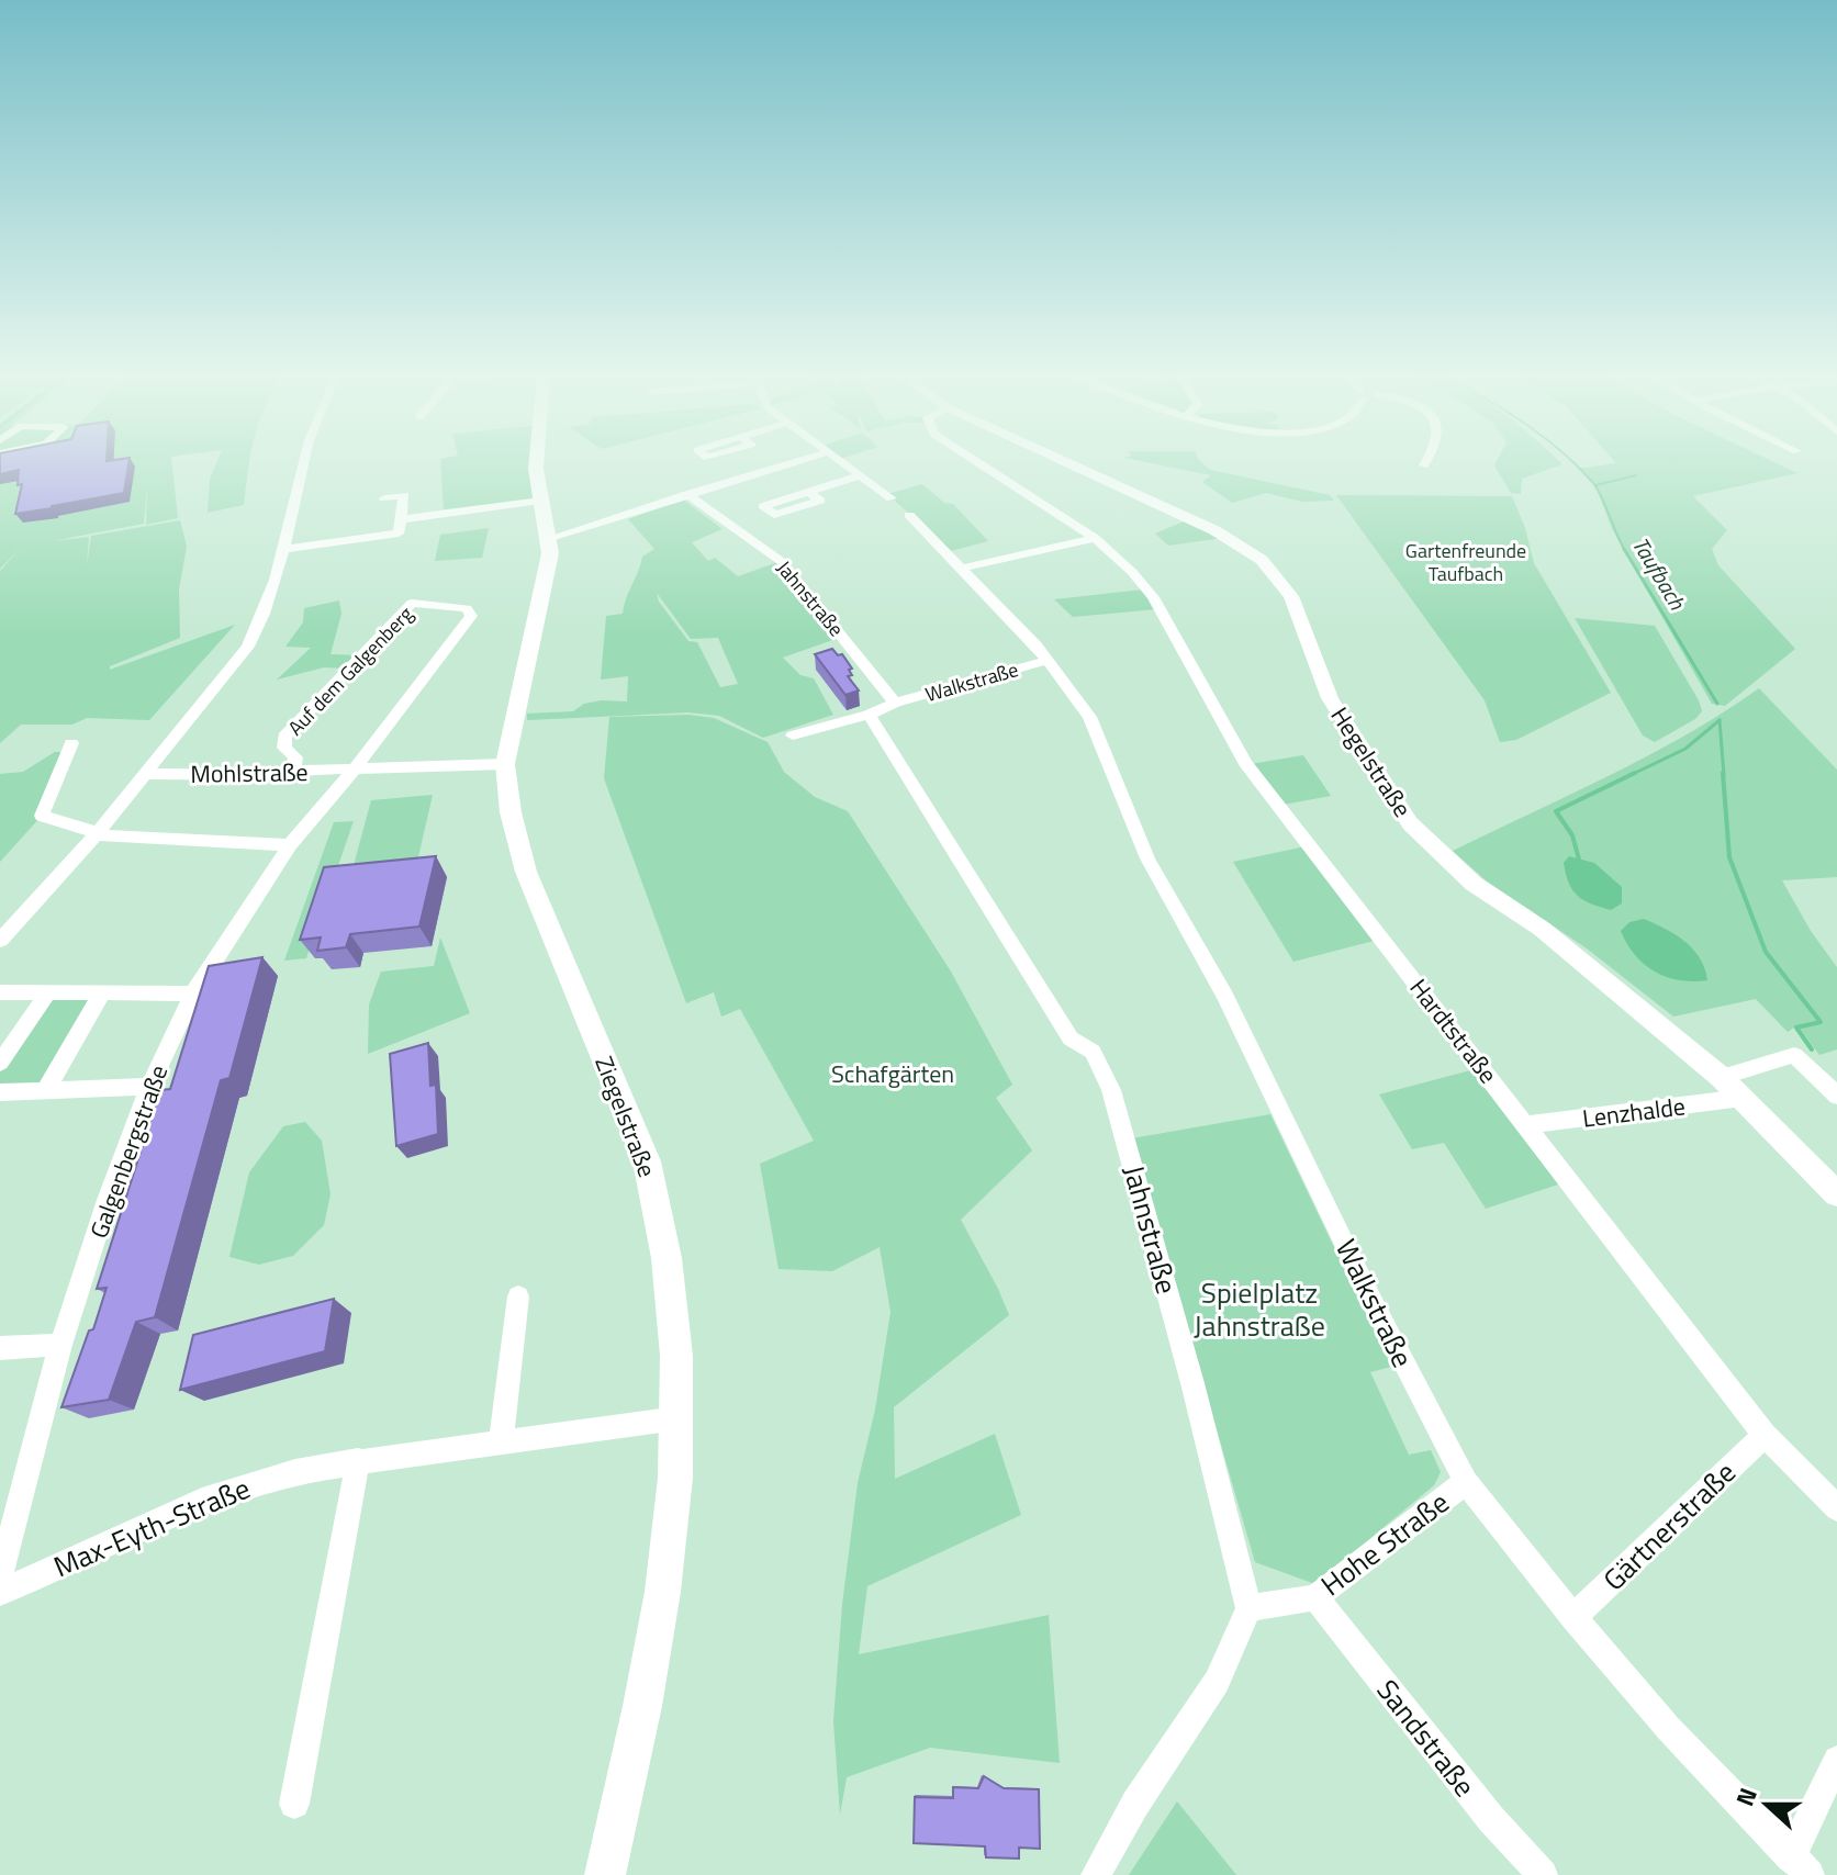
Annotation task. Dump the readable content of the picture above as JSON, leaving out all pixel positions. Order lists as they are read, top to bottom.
{
  "streets": {
    "main road": ["Ziegelstraße"],
    "street": [
      "Jahnstraße",
      "Auf dem Galgenberg",
      "Walkstraße",
      "Hegelstraße",
      "Mohlstraße",
      "Hardtstraße",
      "Lenzhalde",
      "Galgenbergstraße",
      "Gärtnerstraße",
      "Max-Eyth-Straße",
      "Hohe Straße",
      "Sandstraße"
    ]
  },
  "crossings": [
    ["Jahnstraße", "Walkstraße"],
    ["Jahnstraße", "Hohe Straße"],
    ["Auf dem Galgenberg", "Mohlstraße"],
    ["Auf dem Galgenberg", "Galgenbergstraße"],
    ["Walkstraße", "Gärtnerstraße"],
    ["Walkstraße", "Hohe Straße"],
    ["Hegelstraße", "Lenzhalde"],
    ["Mohlstraße", "Galgenbergstraße"],
    ["Hardtstraße", "Lenzhalde"],
    ["Hardtstraße", "Gärtnerstraße"],
    ["Ziegelstraße", "Max-Eyth-Straße"],
    ["Hohe Straße", "Sandstraße"]
  ],
  "water": ["Taufbach"],
  "parks": ["Gartenfreunde Taufbach", "Schafgärten", "Spielplatz Jahnstraße"],
  "north": "left"
}
